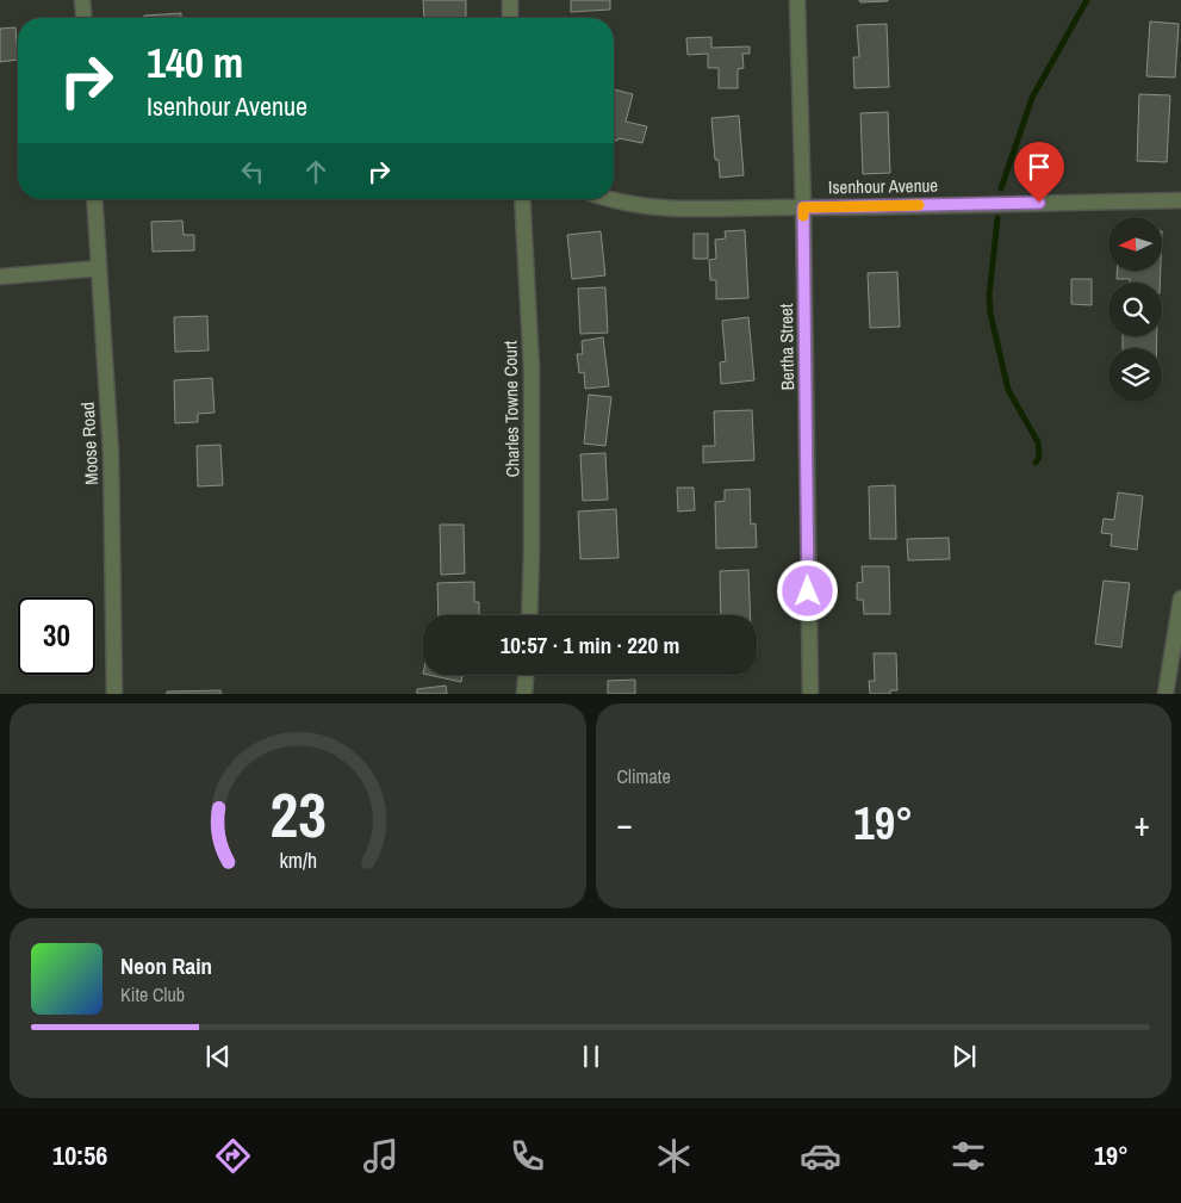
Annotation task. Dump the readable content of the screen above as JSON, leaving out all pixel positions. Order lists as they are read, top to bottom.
{
  "streets": {
    "street": [
      "Isenhour Avenue",
      "Bertha Street",
      "Charles Towne Court",
      "Moose Road"
    ]
  },
  "crossings": [
    ["Isenhour Avenue", "Bertha Street"]
  ],
  "north": "left",
  "page": {
    "turn": ["140 m", "Isenhour Avenue"],
    "limit": "30",
    "trip": "10:57 · 1 min · 220 m",
    "tile": "Climate",
    "heat": ["−", "19°", "+"],
    "song": ["Neon Rain", "Kite Club"],
    "tabs": ["10:56", "19°"],
    "gauge": ["23", "km/h"]
  }
}
